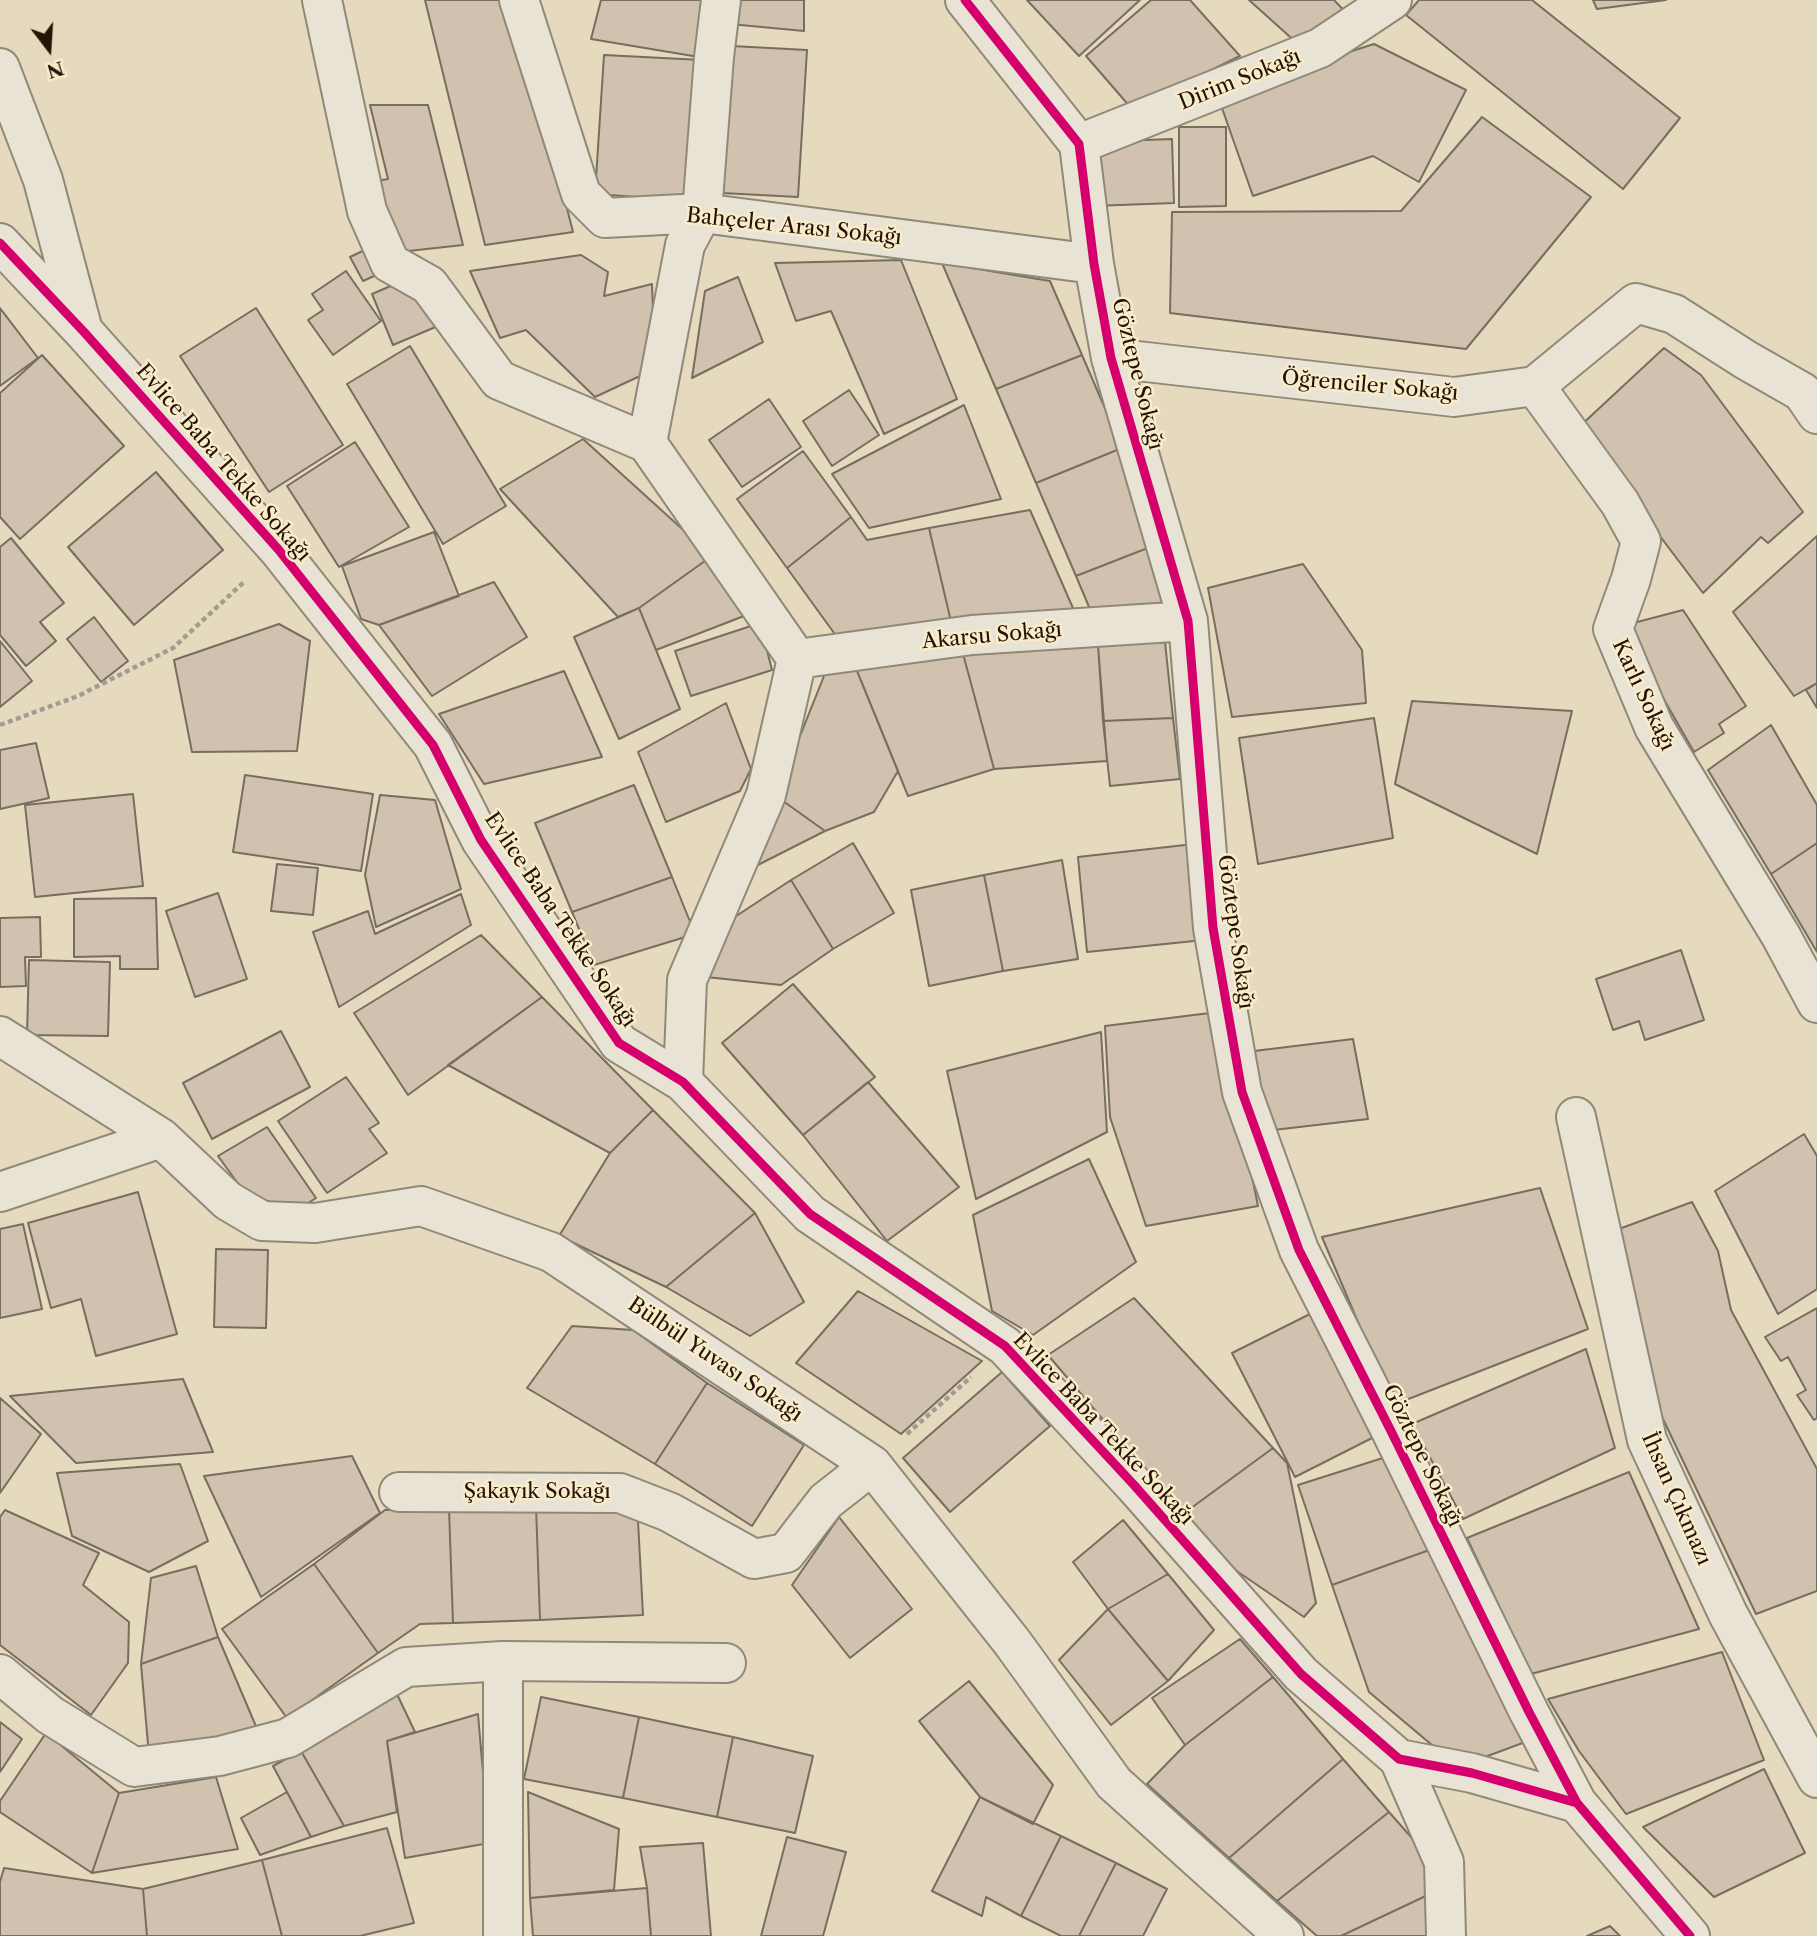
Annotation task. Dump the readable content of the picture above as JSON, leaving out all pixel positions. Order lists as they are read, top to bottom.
{
  "streets": {
    "street": [
      "Dirim Sokağı",
      "Bahçeler Arası Sokağı",
      "Göztepe Sokağı",
      "Öğrenciler Sokağı",
      "Evlice Baba Tekke Sokağı",
      "Akarsu Sokağı",
      "Karlı Sokağı",
      "Bülbül Yuvası Sokağı",
      "Şakayık Sokağı",
      "İhsan Çıkmazı"
    ]
  },
  "crossings": [
    ["Dirim Sokağı", "Göztepe Sokağı"],
    ["Bahçeler Arası Sokağı", "Göztepe Sokağı"],
    ["Göztepe Sokağı", "Öğrenciler Sokağı"],
    ["Göztepe Sokağı", "Akarsu Sokağı"],
    ["Öğrenciler Sokağı", "Karlı Sokağı"],
    ["Bülbül Yuvası Sokağı", "Şakayık Sokağı"]
  ],
  "north": "bottom"
}
